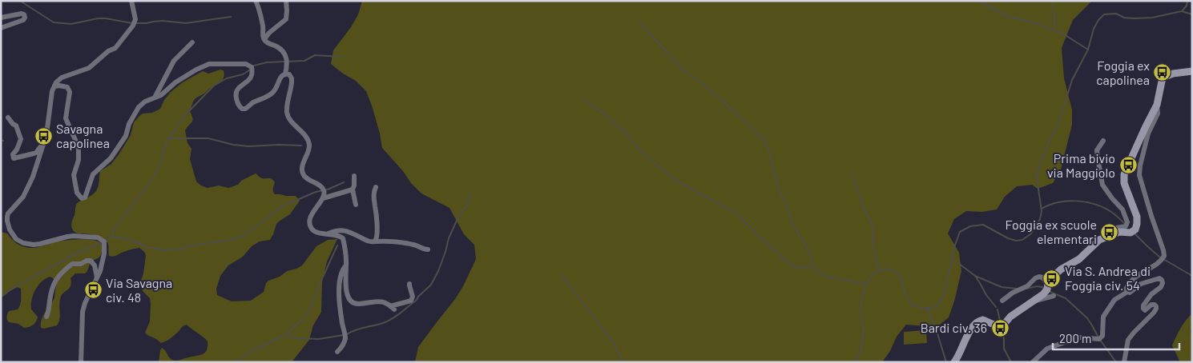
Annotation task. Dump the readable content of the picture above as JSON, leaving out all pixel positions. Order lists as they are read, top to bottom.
{
  "places": {
    "bus stop": [
      "Foggia ex capolinea",
      "Savagna capolinea",
      "Prima bivio via Maggiolo",
      "Foggia ex scuole elementari",
      "Via S. Andrea di Foggia civ. 54",
      "Via Savagna civ. 48",
      "Bardi civ. 36"
    ]
  },
  "scale_bar": "200 m"
}
